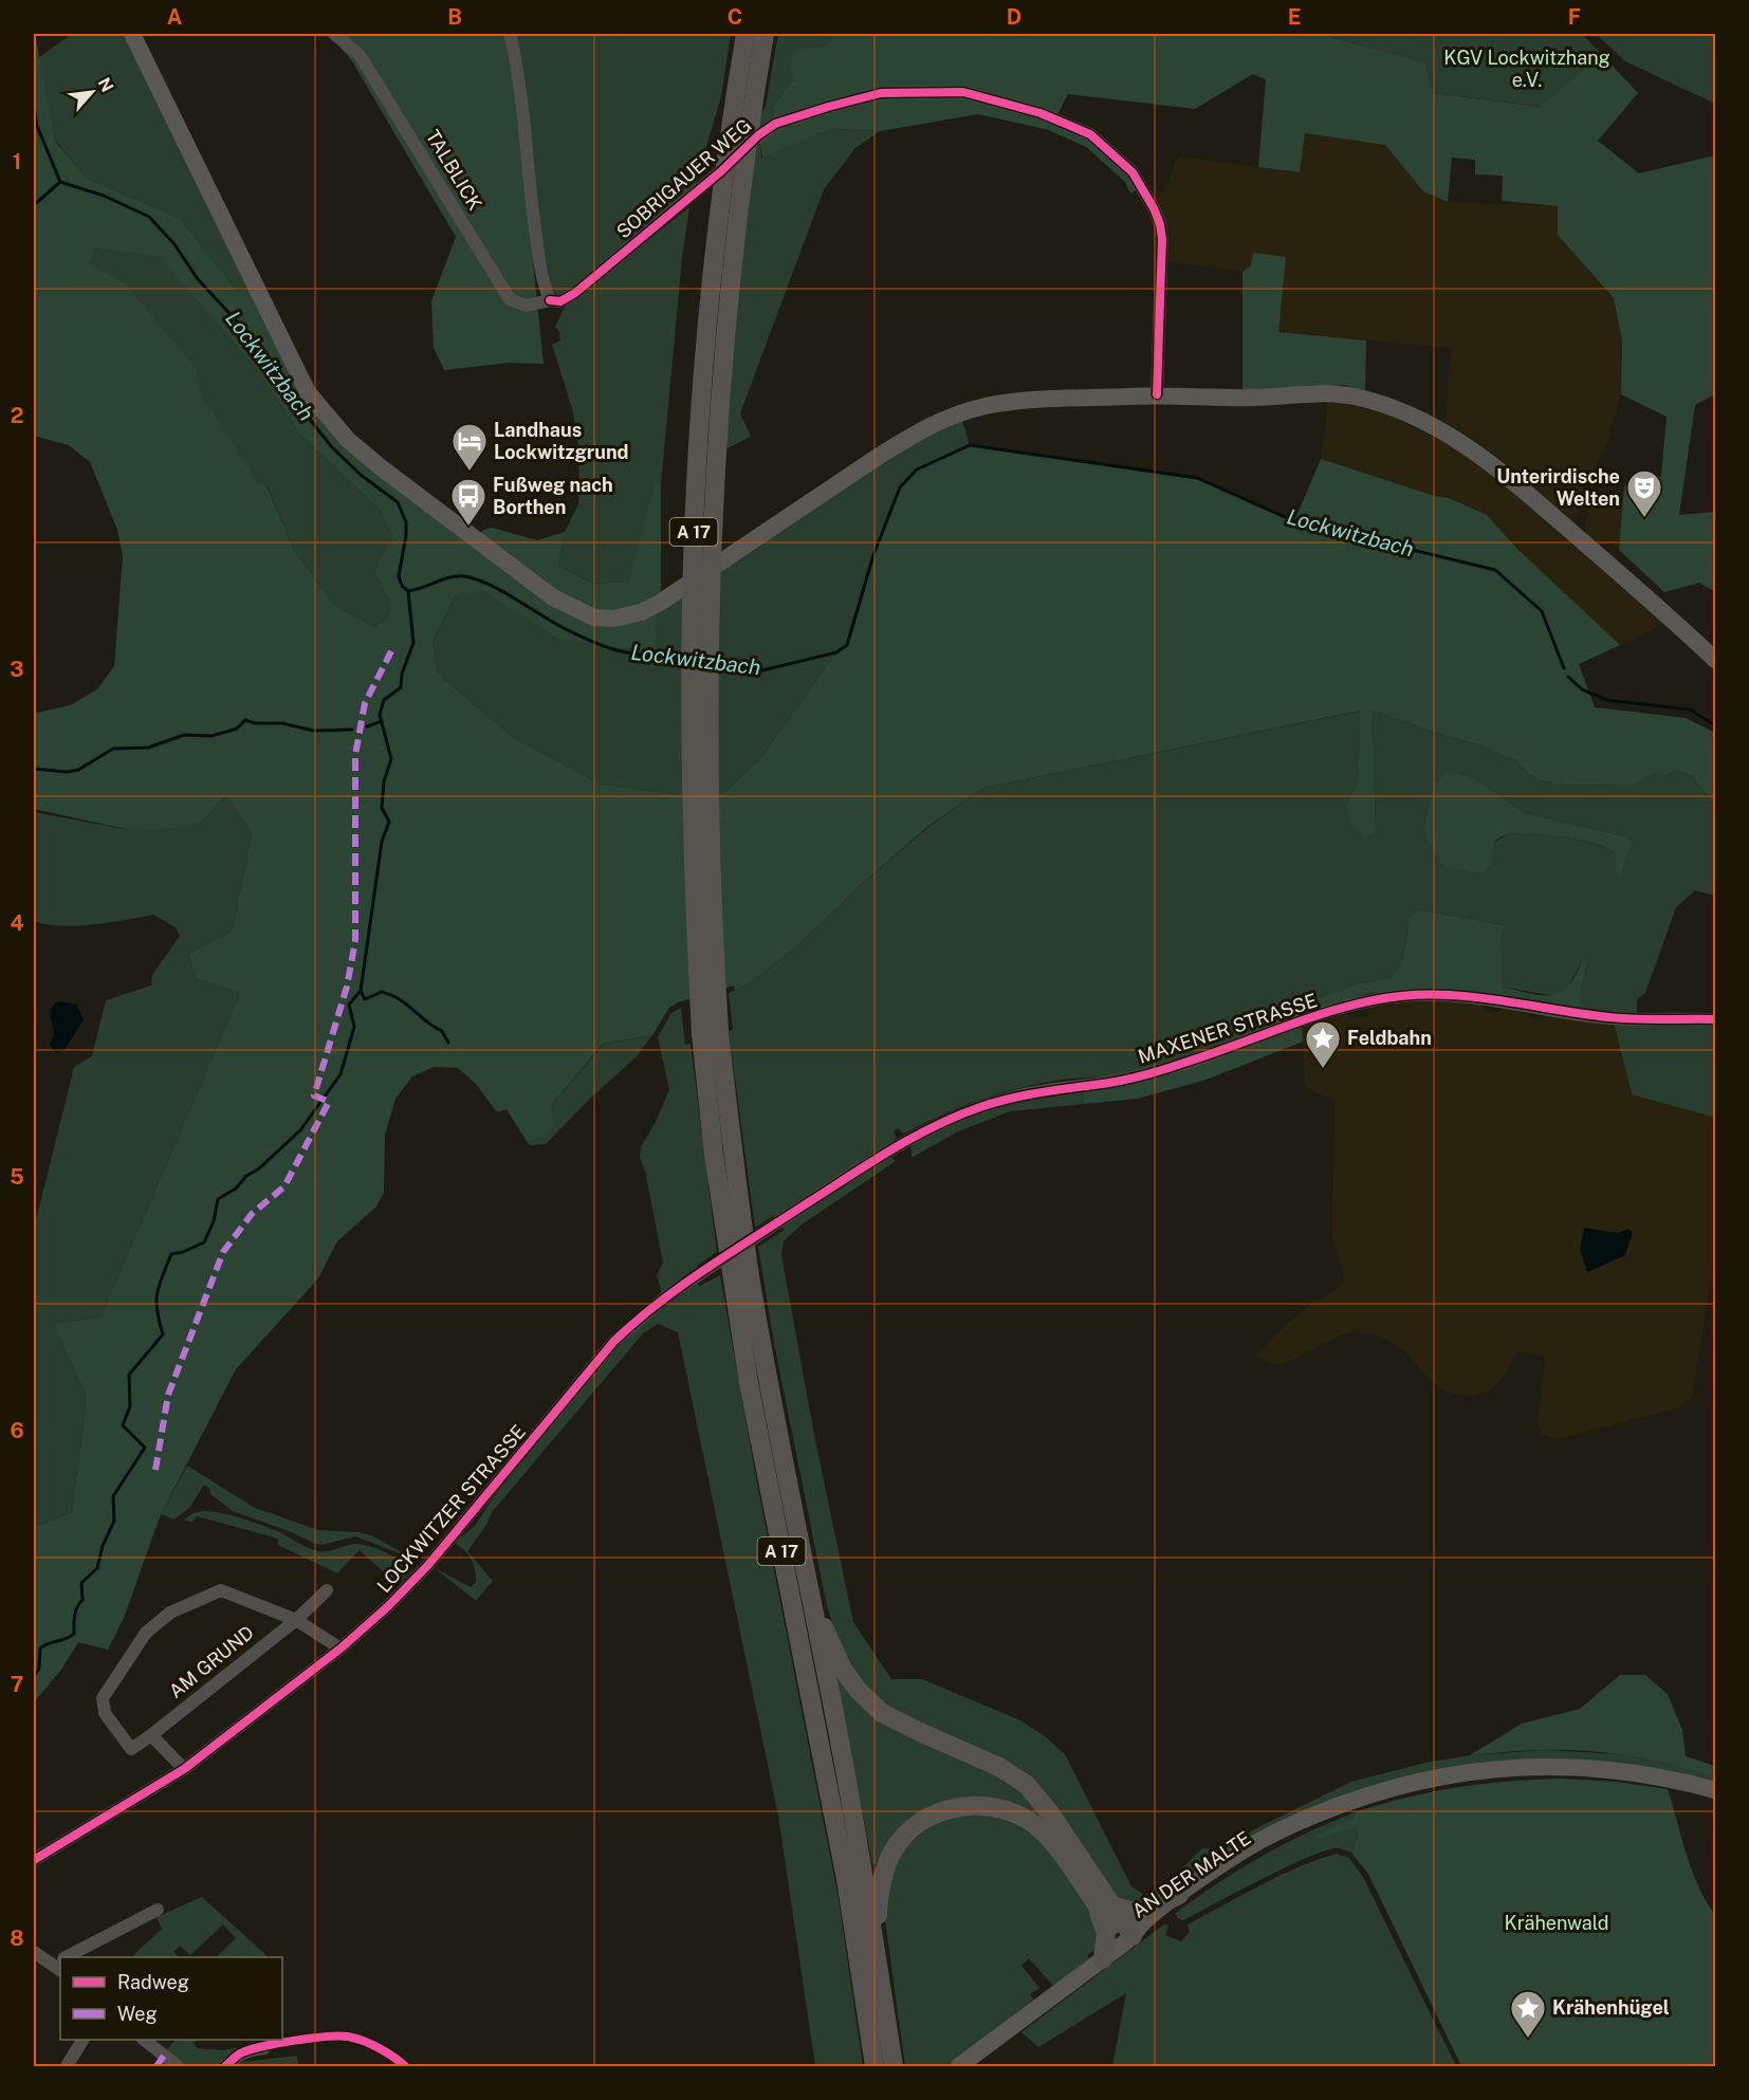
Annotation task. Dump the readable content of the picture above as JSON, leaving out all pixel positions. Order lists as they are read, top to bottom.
{
  "streets": {
    "highway": ["A 17"],
    "main road": ["AN DER MALTE"],
    "street": [
      "TALBLICK",
      "SOBRIGAUER WEG",
      "MAXENER STRASSE",
      "LOCKWITZER STRASSE",
      "AM GRUND"
    ]
  },
  "crossings": [
    ["TALBLICK", "SOBRIGAUER WEG"],
    ["MAXENER STRASSE", "LOCKWITZER STRASSE"],
    ["LOCKWITZER STRASSE", "AM GRUND"]
  ],
  "water": ["Lockwitzbach"],
  "parks": ["KGV Lockwitzhang e.V.", "Krähenwald"],
  "places": {
    "hotel": ["Landhaus Lockwitzgrund"],
    "theatre": ["Unterirdische Welten"],
    "bus stop": ["Fußweg nach Borthen"],
    "place": ["Feldbahn", "Krähenhügel"]
  },
  "legend": ["Radweg", "Weg"],
  "north": "top right",
  "grid": {
    "columns": [
      "A",
      "B",
      "C",
      "D",
      "E",
      "F"
    ],
    "rows": [
      "1",
      "2",
      "3",
      "4",
      "5",
      "6",
      "7",
      "8"
    ]
  }
}
